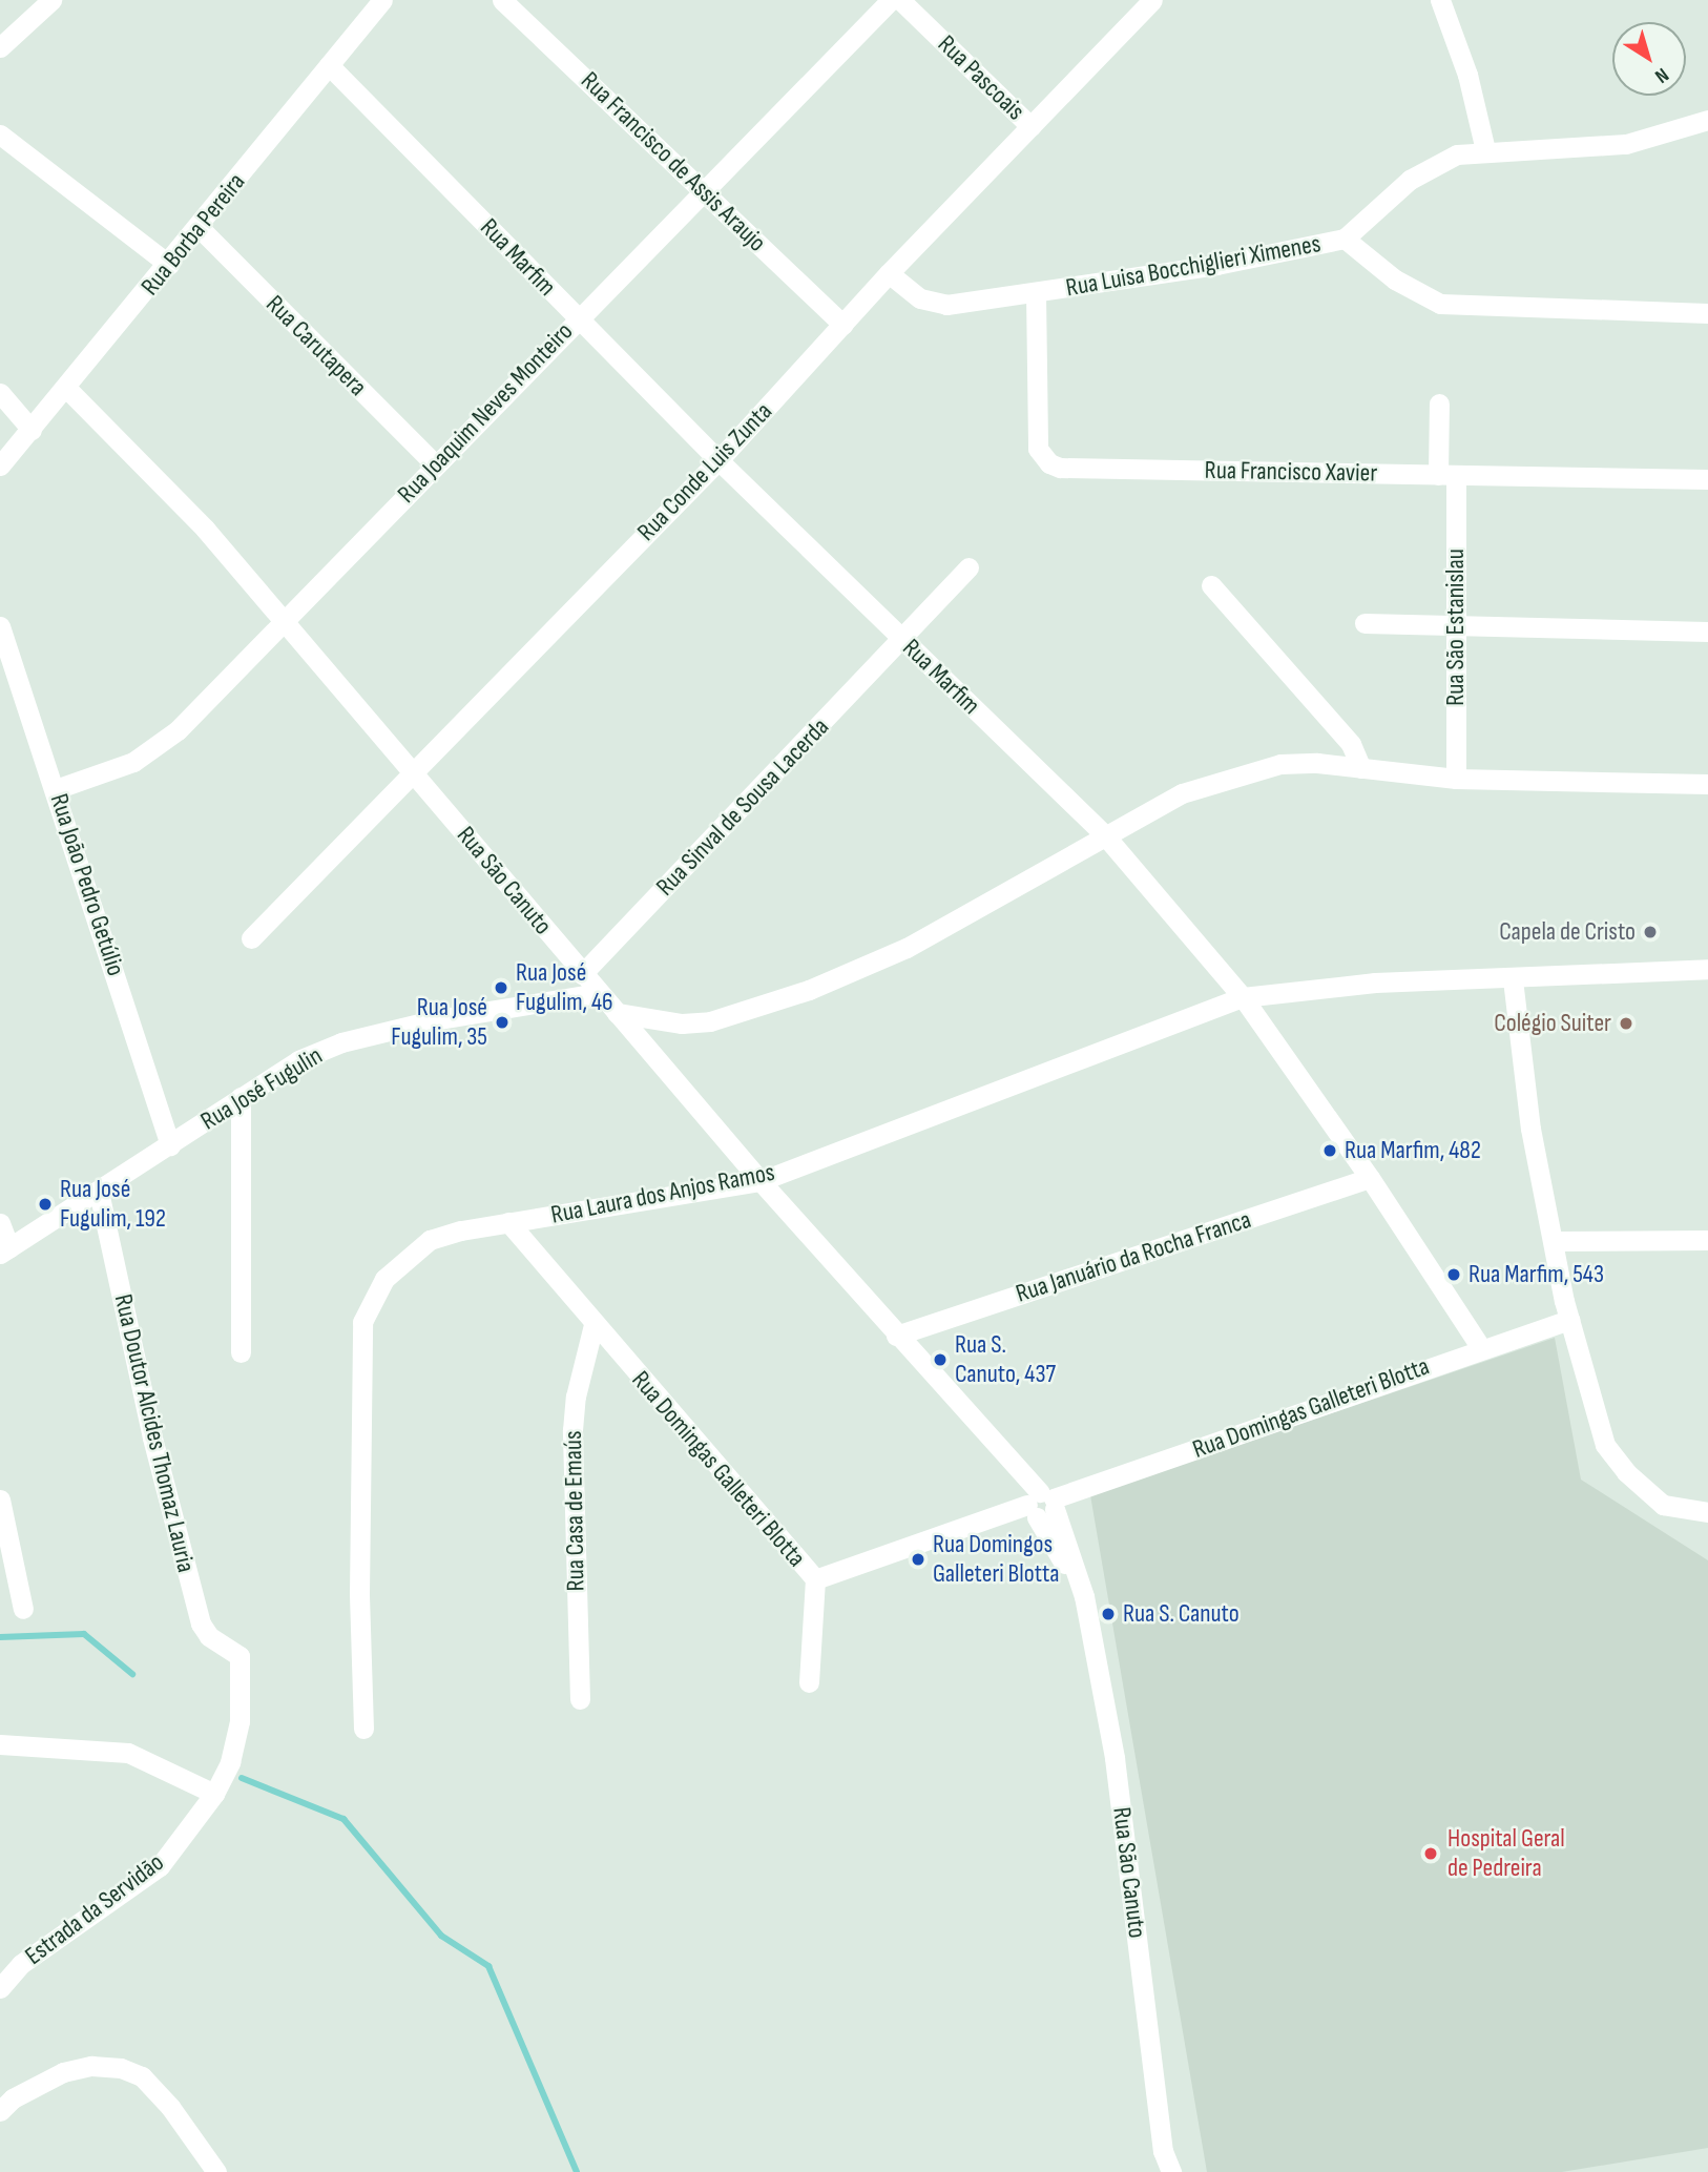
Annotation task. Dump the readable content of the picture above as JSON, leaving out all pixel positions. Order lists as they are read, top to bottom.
{
  "streets": {
    "street": [
      "Rua Pascoais",
      "Rua Francisco de Assis Araujo",
      "Rua Borba Pereira",
      "Rua Marfim",
      "Rua Luisa Bocchiglieri Ximenes",
      "Rua Carutapera",
      "Rua Joaquim Neves Monteiro",
      "Rua Conde Luis Zunta",
      "Rua Francisco Xavier",
      "Rua São Estanislau",
      "Rua Sinval de Sousa Lacerda",
      "Rua São Canuto",
      "Rua João Pedro Getúlio",
      "Rua José Fugulin",
      "Rua Laura dos Anjos Ramos",
      "Rua Januário da Rocha Franca",
      "Rua Domingas Galleteri Blotta",
      "Rua Doutor Alcides Thomaz Lauria",
      "Rua Casa de Emaús",
      "Estrada da Servidão"
    ]
  },
  "crossings": [
    ["Rua Pascoais", "Rua Conde Luis Zunta"],
    ["Rua Francisco de Assis Araujo", "Rua Joaquim Neves Monteiro"],
    ["Rua Francisco de Assis Araujo", "Rua Conde Luis Zunta"],
    ["Rua Borba Pereira", "Rua Marfim"],
    ["Rua Borba Pereira", "Rua Carutapera"],
    ["Rua Borba Pereira", "Rua São Canuto"],
    ["Rua Marfim", "Rua Joaquim Neves Monteiro"],
    ["Rua Marfim", "Rua Conde Luis Zunta"],
    ["Rua Marfim", "Rua Sinval de Sousa Lacerda"],
    ["Rua Marfim", "Rua Laura dos Anjos Ramos"],
    ["Rua Marfim", "Rua Januário da Rocha Franca"],
    ["Rua Marfim", "Rua Domingas Galleteri Blotta"],
    ["Rua Luisa Bocchiglieri Ximenes", "Rua Conde Luis Zunta"],
    ["Rua Luisa Bocchiglieri Ximenes", "Rua Francisco Xavier"],
    ["Rua Carutapera", "Rua Joaquim Neves Monteiro"],
    ["Rua Joaquim Neves Monteiro", "Rua São Canuto"],
    ["Rua Joaquim Neves Monteiro", "Rua João Pedro Getúlio"],
    ["Rua Conde Luis Zunta", "Rua São Canuto"],
    ["Rua Francisco Xavier", "Rua São Estanislau"],
    ["Rua Sinval de Sousa Lacerda", "Rua São Canuto"],
    ["Rua São Canuto", "Rua José Fugulin"],
    ["Rua São Canuto", "Rua Laura dos Anjos Ramos"],
    ["Rua São Canuto", "Rua Januário da Rocha Franca"],
    ["Rua São Canuto", "Rua Domingas Galleteri Blotta"],
    ["Rua João Pedro Getúlio", "Rua José Fugulin"],
    ["Rua José Fugulin", "Rua Doutor Alcides Thomaz Lauria"],
    ["Rua Laura dos Anjos Ramos", "Rua Domingas Galleteri Blotta"],
    ["Rua Domingas Galleteri Blotta", "Rua Casa de Emaús"],
    ["Rua Doutor Alcides Thomaz Lauria", "Estrada da Servidão"]
  ],
  "places": [
    "Capela de Cristo",
    "Rua José Fugulim, 46",
    "Rua José Fugulim, 35",
    "Colégio Suiter",
    "Rua Marfim, 482",
    "Rua José Fugulim, 192",
    "Rua Marfim, 543",
    "Rua S. Canuto, 437",
    "Rua Domingos Galleteri Blotta",
    "Rua S. Canuto",
    "Hospital Geral de Pedreira"
  ],
  "north": "bottom right"
}
